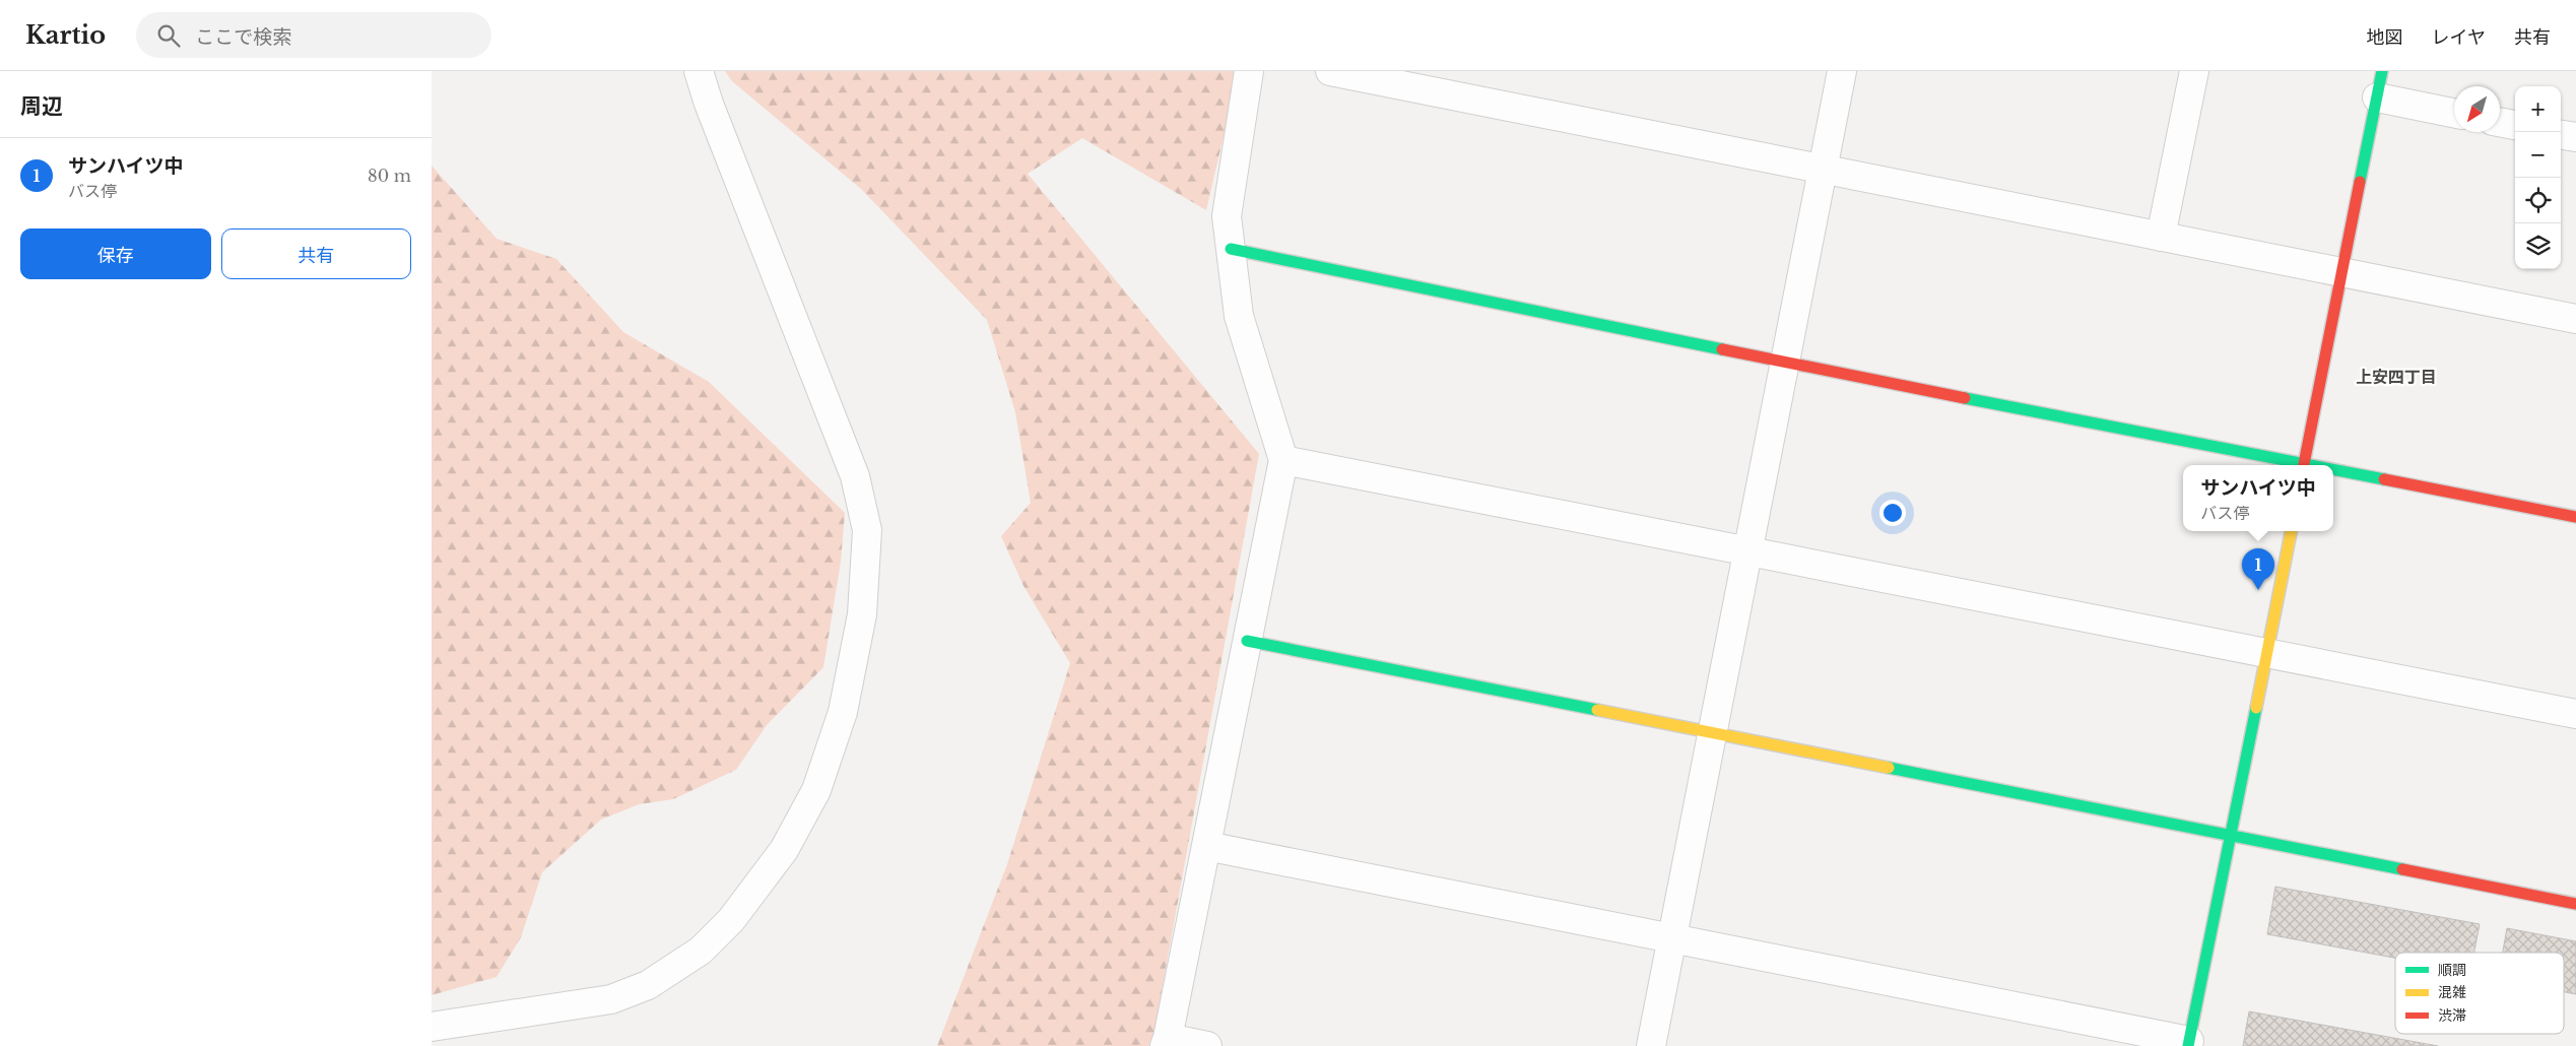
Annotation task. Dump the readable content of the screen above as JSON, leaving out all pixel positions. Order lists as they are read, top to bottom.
{
  "districts": ["上安四丁目"],
  "legend": ["順調", "混雑", "渋滞"],
  "north": "bottom left",
  "page": {
    "header": "Kartio",
    "search": "ここで検索",
    "nav": ["地図", "レイヤ", "共有"],
    "heading": "周辺",
    "map_buttons": ["+", "−"],
    "list": [
      {
        "mark": "1",
        "name": "サンハイツ中",
        "note": "バス停",
        "value": "80 m"
      }
    ],
    "buttons": ["保存", "共有"],
    "popup": ["サンハイツ中", "バス停"],
    "pins": "1"
  }
}
